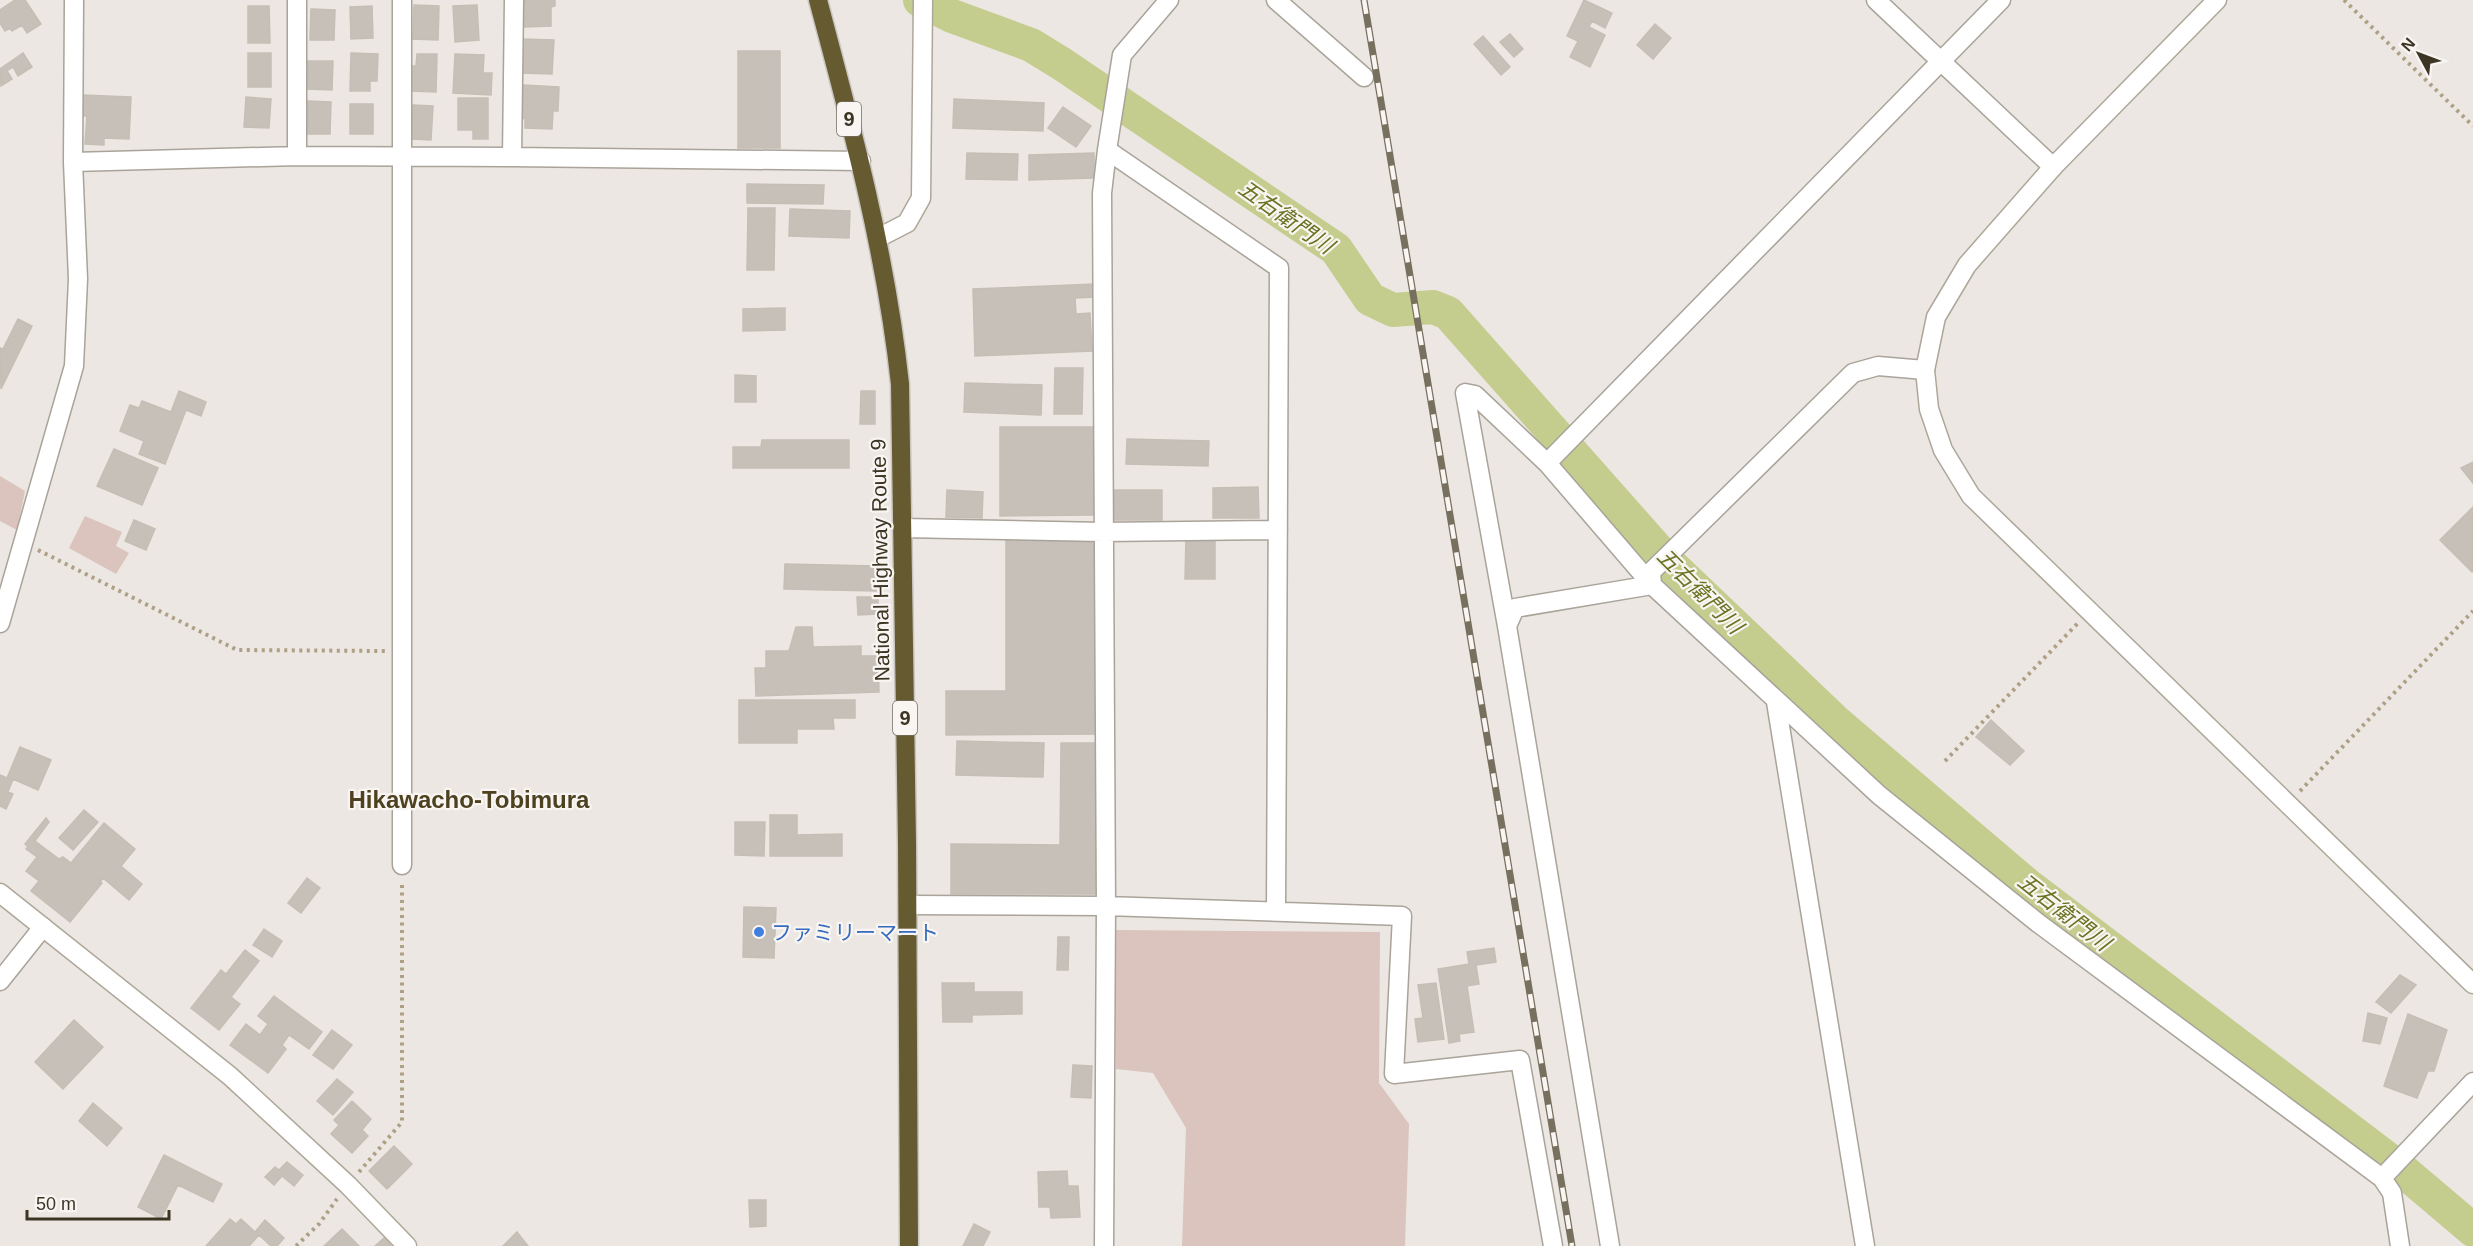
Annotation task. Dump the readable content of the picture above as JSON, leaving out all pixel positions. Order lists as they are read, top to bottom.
{
  "streets": {
    "highway": ["9", "National Highway Route 9"]
  },
  "districts": ["Hikawacho-Tobimura"],
  "water": ["五右衛門川"],
  "places": ["ファミリーマート"],
  "scale_bar": "50 m",
  "north": "top left"
}
